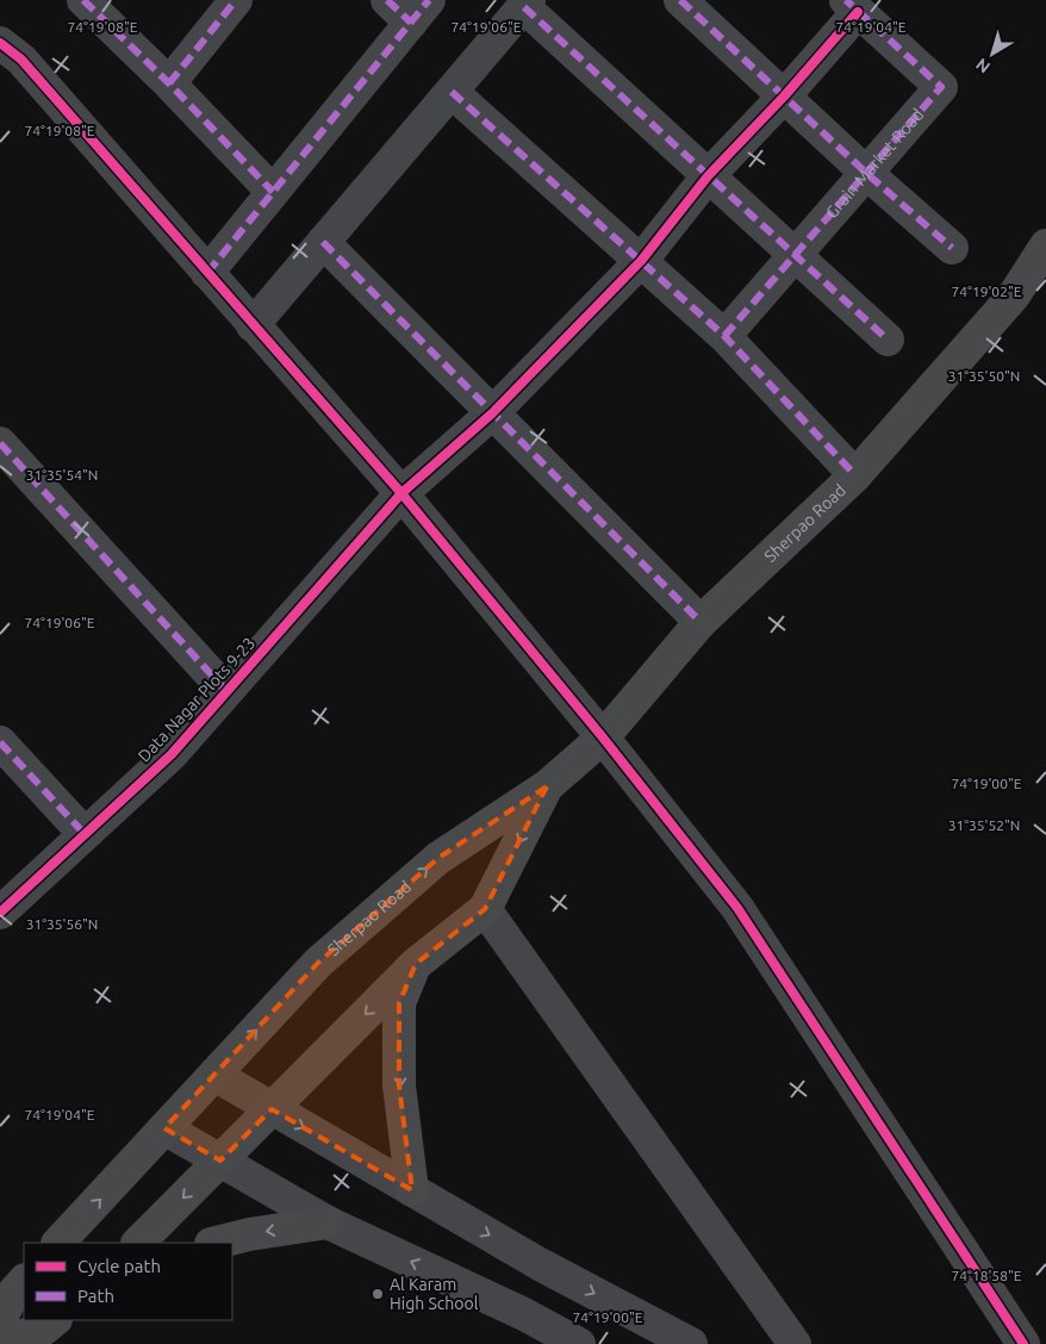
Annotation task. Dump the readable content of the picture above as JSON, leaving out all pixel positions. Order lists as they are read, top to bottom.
{
  "streets": {
    "main road": ["Sherpao Road"],
    "street": ["Grain Market Road", "Data Nagar Plots 9-23"]
  },
  "crossings": [
    ["Grain Market Road", "Data Nagar Plots 9-23"]
  ],
  "places": ["Al Karam High School"],
  "legend": ["Cycle path", "Path"],
  "north": "bottom left",
  "coordinates": [
    "74°19'06\"E",
    "74°19'08\"E",
    "74°19'04\"E",
    "74°19'02\"E",
    "31°35'50\"N",
    "31°35'54\"N",
    "74°19'00\"E",
    "31°35'52\"N",
    "31°35'56\"N",
    "74°18'58\"E"
  ]
}
